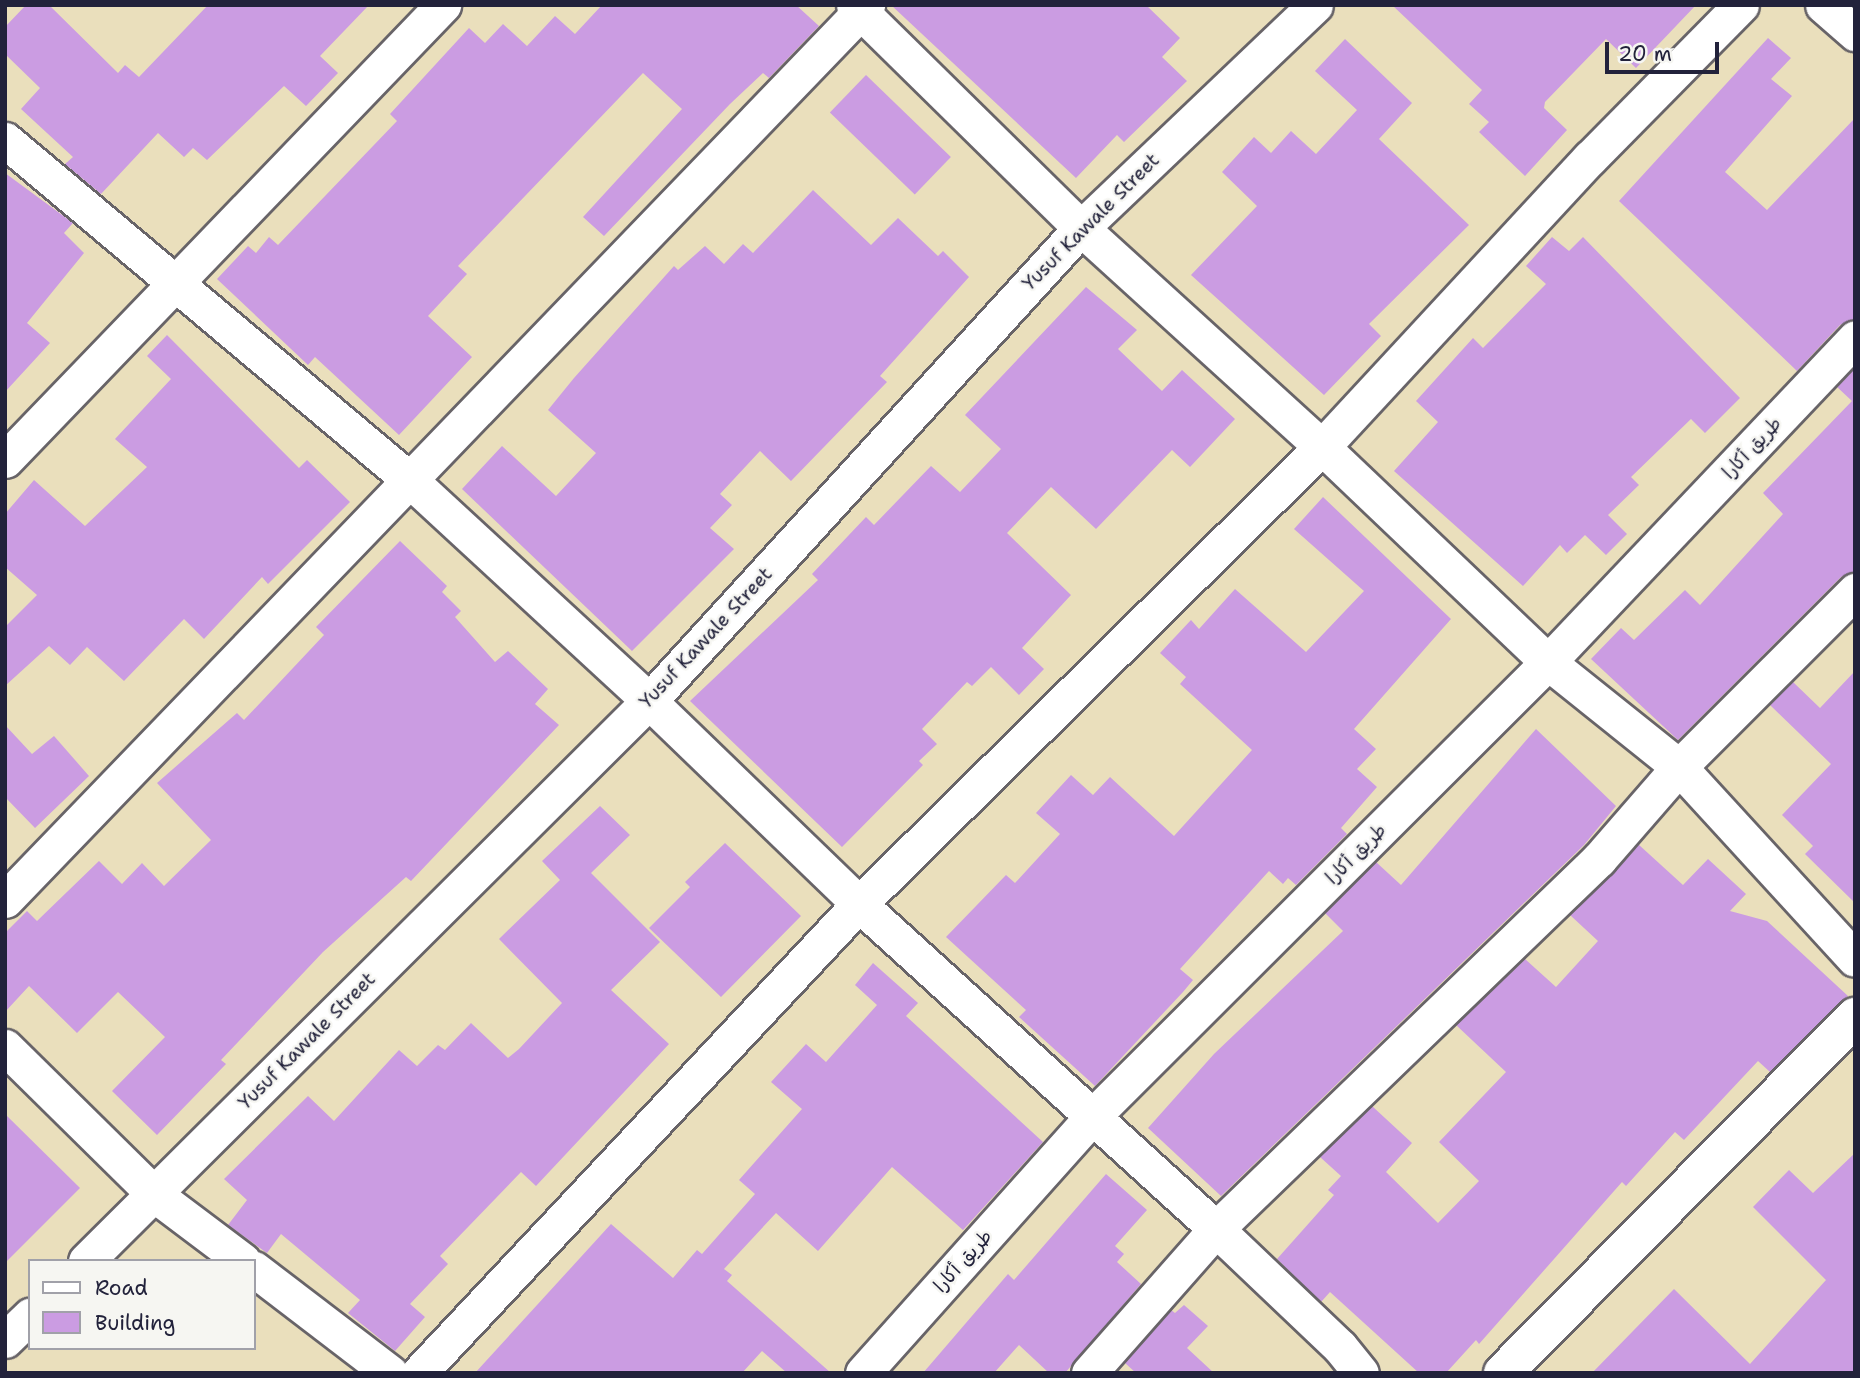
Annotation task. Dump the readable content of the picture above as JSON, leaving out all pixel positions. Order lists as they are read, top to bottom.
{
  "streets": {
    "street": ["Yusuf Kawale Street", "طريق أكارا"]
  },
  "legend": ["Road", "Building"],
  "scale_bar": "20 m"
}
